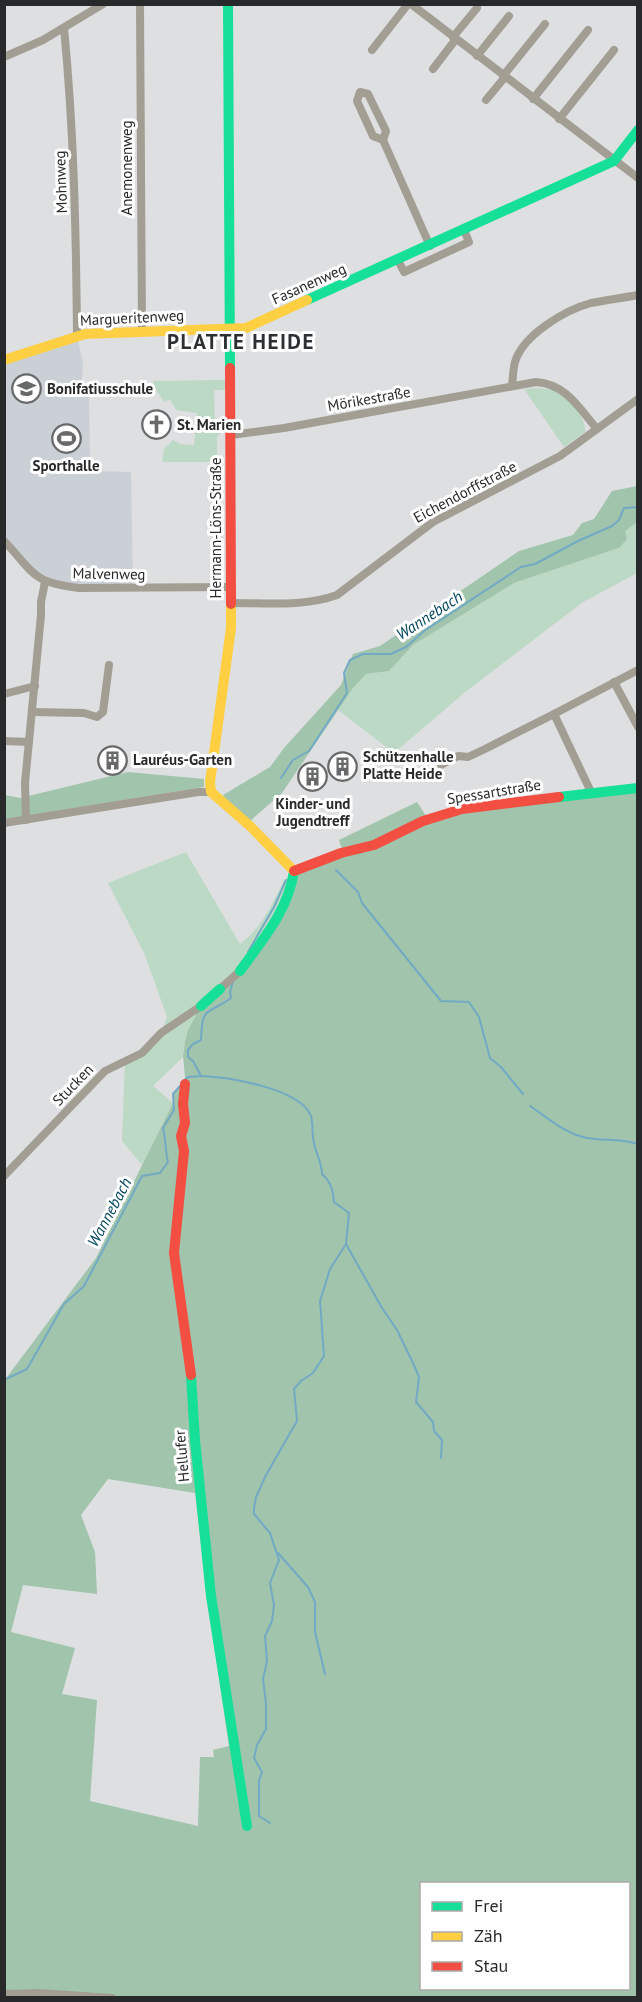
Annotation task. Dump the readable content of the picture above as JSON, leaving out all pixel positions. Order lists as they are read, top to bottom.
{
  "streets": {
    "street": [
      "Anemonenweg",
      "Mohnweg",
      "Fasanenweg",
      "Margueritenweg",
      "Mörikestraße",
      "Eichendorffstraße",
      "Hermann-Löns-Straße",
      "Malvenweg",
      "Spessartstraße",
      "Stucken",
      "Hellufer"
    ]
  },
  "crossings": [
    ["Anemonenweg", "Margueritenweg"],
    ["Mohnweg", "Margueritenweg"],
    ["Fasanenweg", "Margueritenweg"],
    ["Fasanenweg", "Hermann-Löns-Straße"],
    ["Margueritenweg", "Hermann-Löns-Straße"],
    ["Mörikestraße", "Eichendorffstraße"],
    ["Mörikestraße", "Hermann-Löns-Straße"],
    ["Eichendorffstraße", "Hermann-Löns-Straße"],
    ["Hermann-Löns-Straße", "Malvenweg"]
  ],
  "districts": ["PLATTE HEIDE"],
  "water": ["Wannebach"],
  "places": {
    "school or university": ["Bonifatiusschule"],
    "church": ["St. Marien"],
    "sports": ["Sporthalle"],
    "building": ["Lauréus-Garten", "Schützenhalle Platte Heide", "Kinder- und Jugendtreff"]
  },
  "legend": ["Frei", "Zäh", "Stau"]
}
